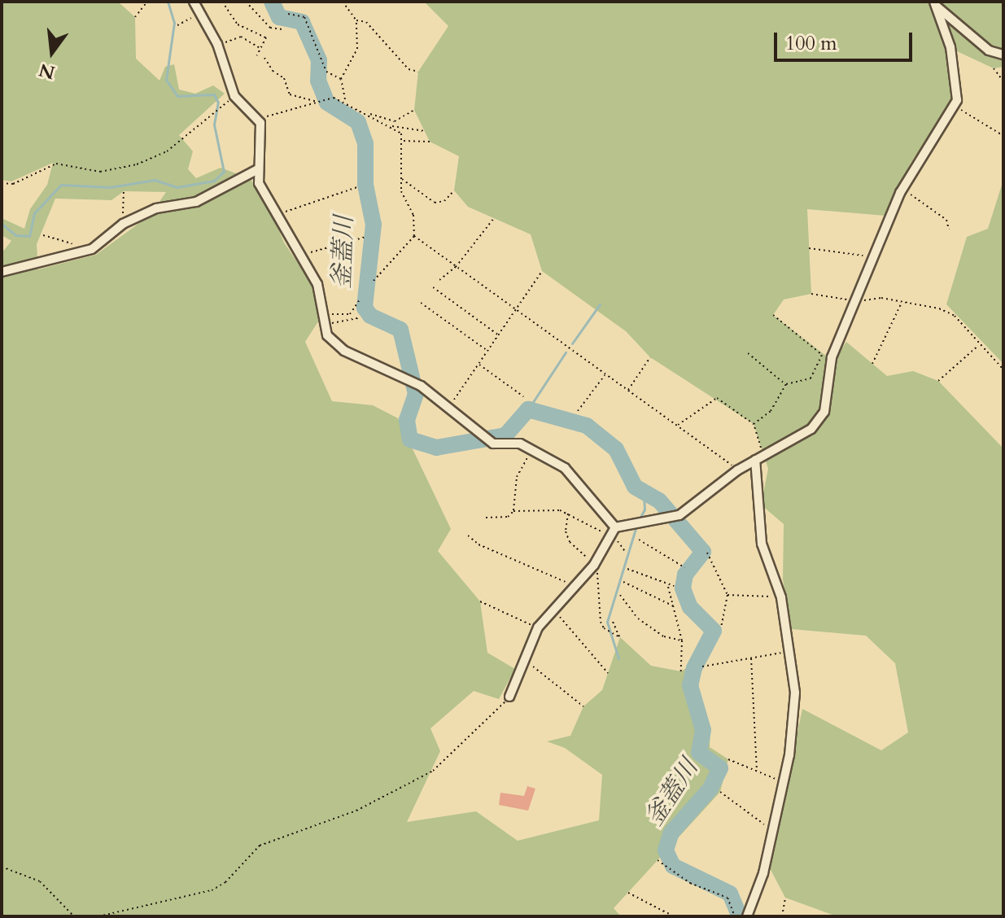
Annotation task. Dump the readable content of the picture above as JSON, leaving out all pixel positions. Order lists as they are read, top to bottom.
{
  "water": ["釜蓋川"],
  "scale_bar": "100 m",
  "north": "bottom"
}
